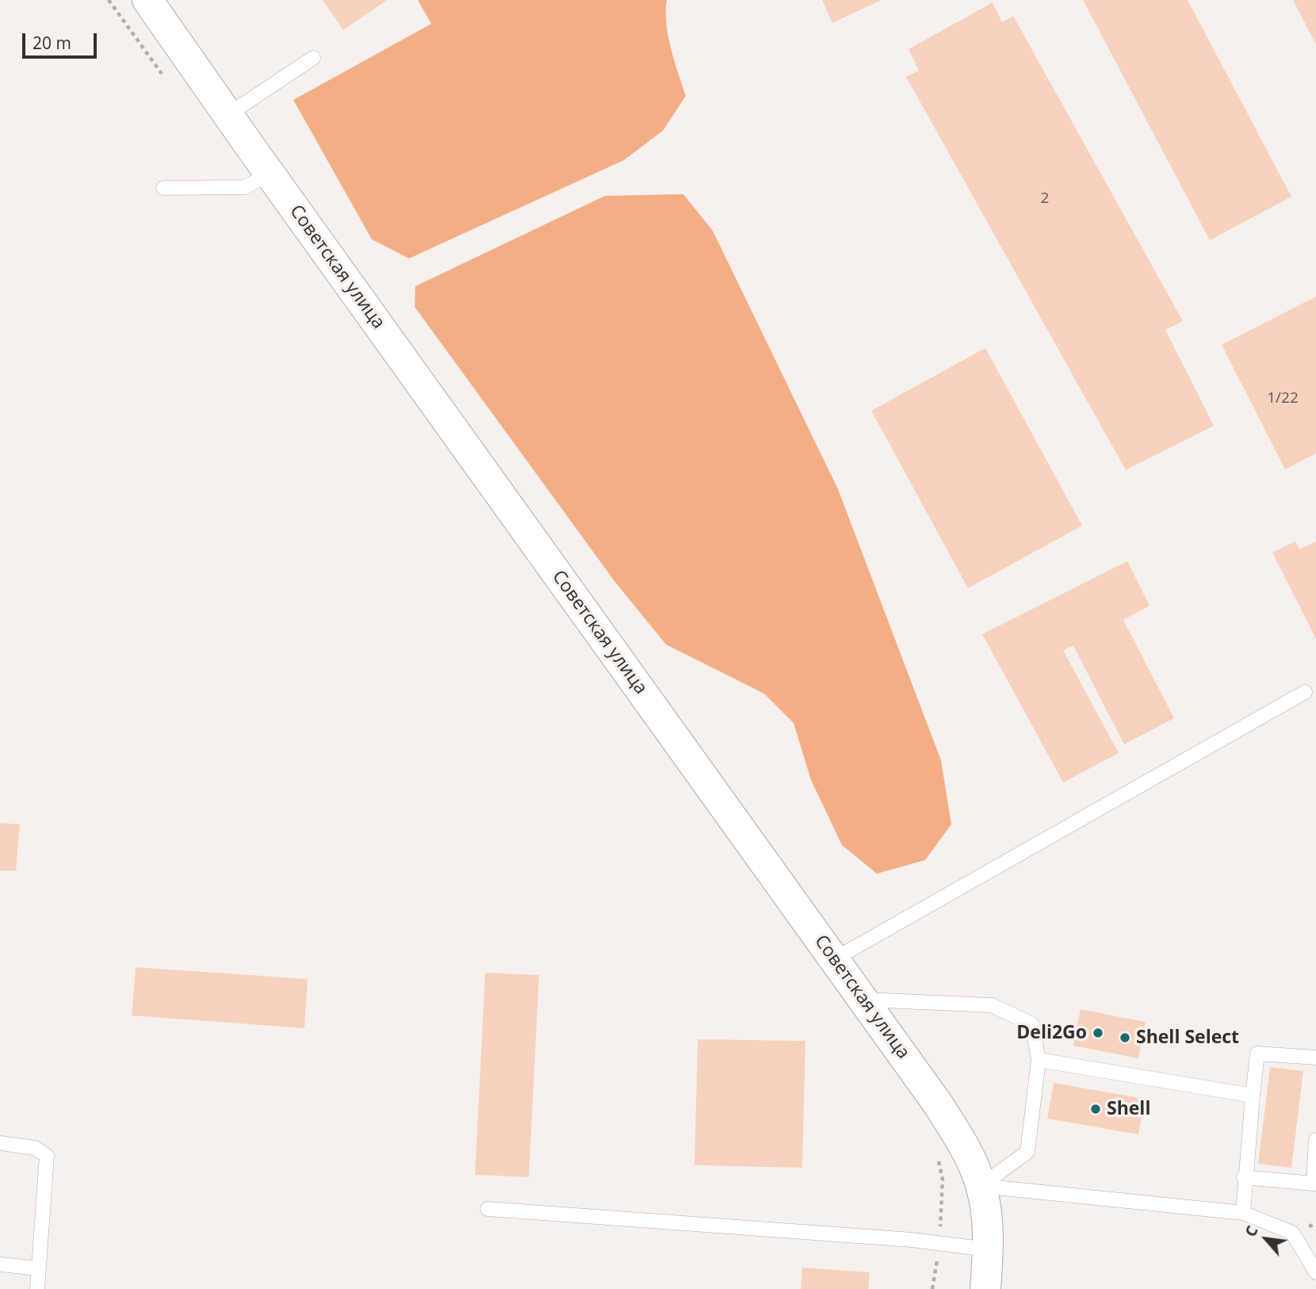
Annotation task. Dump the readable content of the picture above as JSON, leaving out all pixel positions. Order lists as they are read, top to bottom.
{
  "streets": {
    "street": ["Советская улица"]
  },
  "places": ["Deli2Go", "Shell Select", "Shell"],
  "house_numbers": ["2", "1/22"],
  "scale_bar": "20 m",
  "north": "top left"
}
